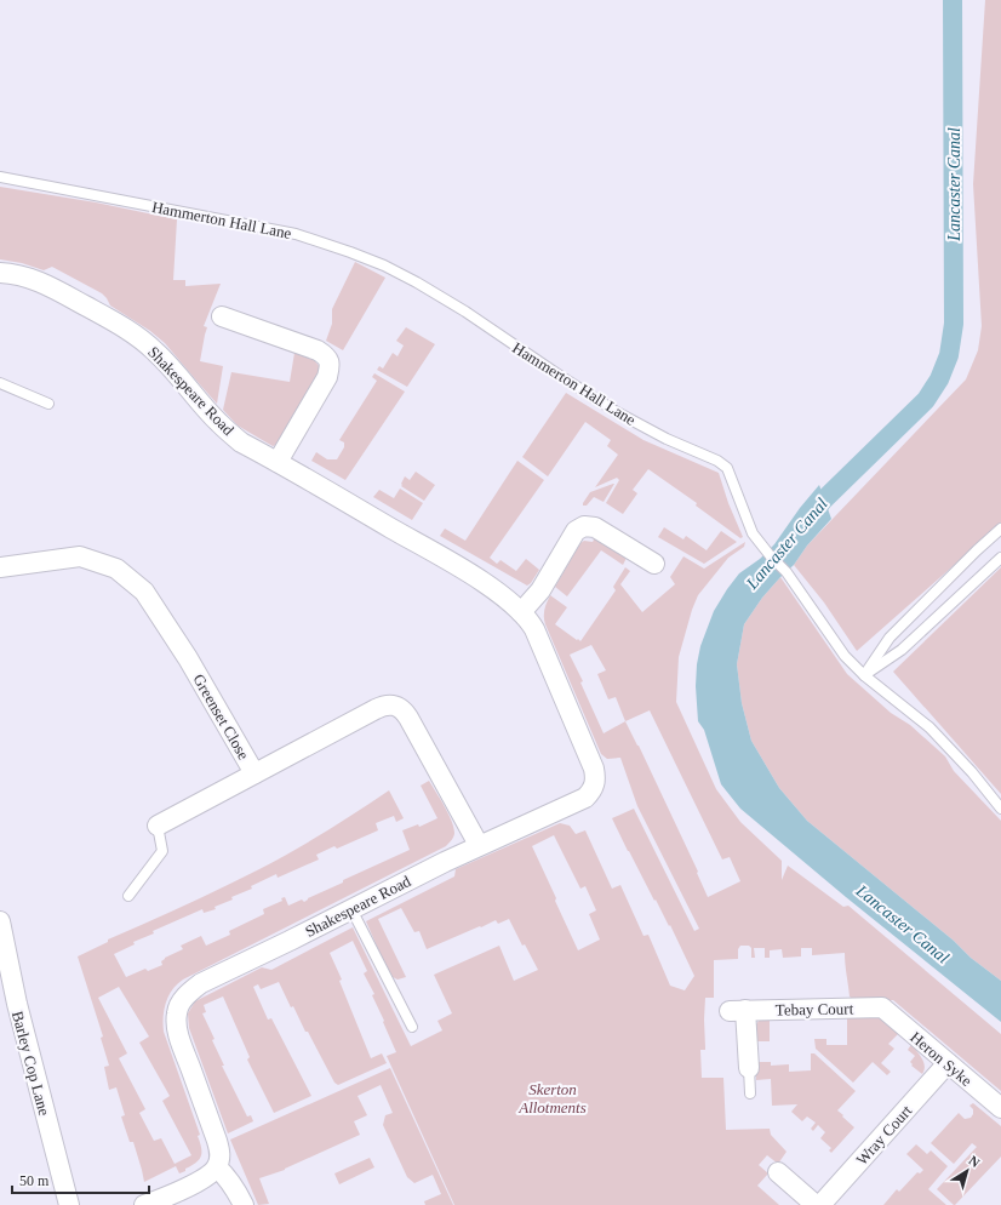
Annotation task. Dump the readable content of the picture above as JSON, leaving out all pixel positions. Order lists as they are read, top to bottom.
{
  "streets": {
    "street": [
      "Shakespeare Road",
      "Greenset Close",
      "Tebay Court",
      "Heron Syke",
      "Barley Cop Lane",
      "Wray Court"
    ],
    "lane": ["Hammerton Hall Lane"]
  },
  "crossings": [
    ["Shakespeare Road", "Greenset Close"],
    ["Tebay Court", "Heron Syke"],
    ["Heron Syke", "Wray Court"]
  ],
  "water": ["Lancaster Canal"],
  "parks": ["Skerton Allotments"],
  "scale_bar": "50 m",
  "north": "top right"
}
